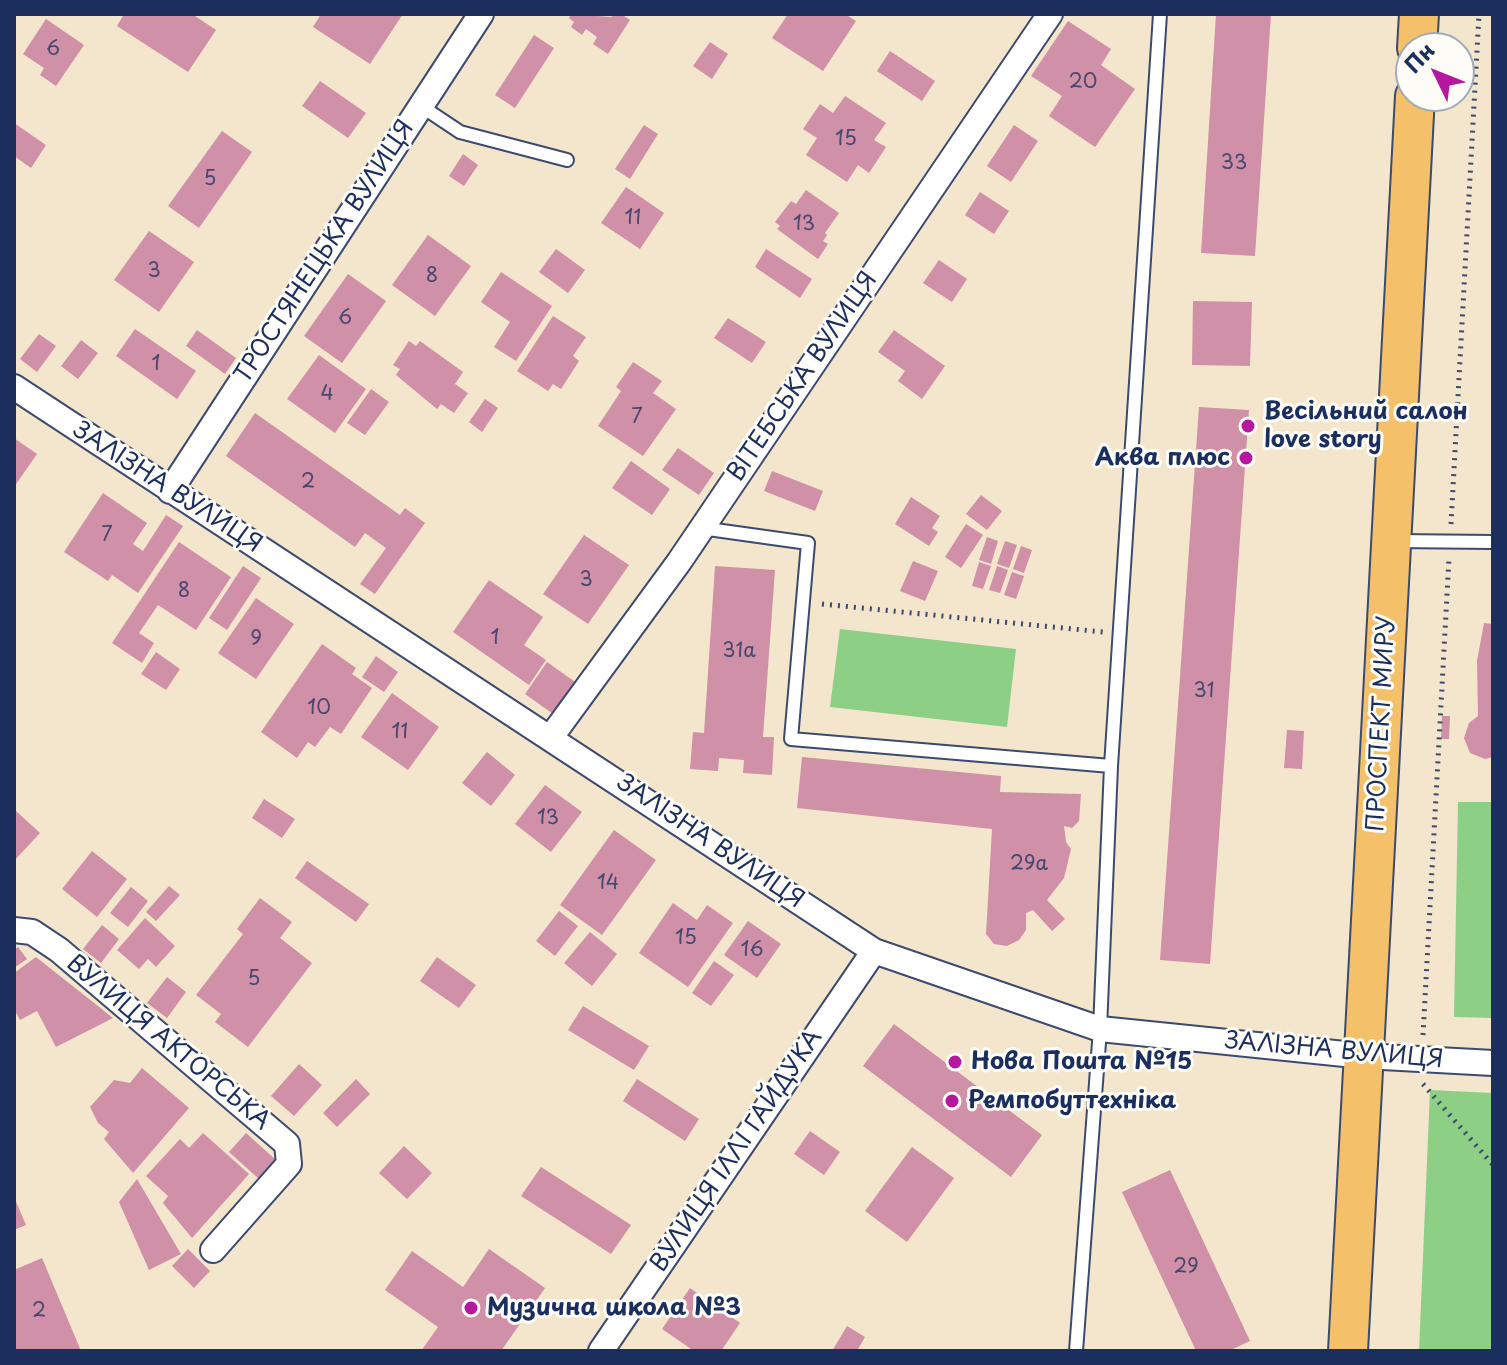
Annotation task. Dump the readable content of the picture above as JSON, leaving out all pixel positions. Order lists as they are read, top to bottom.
{
  "streets": {
    "main road": ["ПРОСПЕКТ МИРУ"],
    "street": [
      "ТРОСТЯНЕЦЬКА ВУЛИЦЯ",
      "ВІТЕБСЬКА ВУЛИЦЯ",
      "ЗАЛІЗНА ВУЛИЦЯ",
      "ВУЛИЦЯ АКТОРСЬКА",
      "ВУЛИЦЯ ІЛЛІ ГАЙДУКА"
    ]
  },
  "crossings": [
    ["ТРОСТЯНЕЦЬКА ВУЛИЦЯ", "ЗАЛІЗНА ВУЛИЦЯ"],
    ["ВІТЕБСЬКА ВУЛИЦЯ", "ЗАЛІЗНА ВУЛИЦЯ"],
    ["ЗАЛІЗНА ВУЛИЦЯ", "ПРОСПЕКТ МИРУ"],
    ["ЗАЛІЗНА ВУЛИЦЯ", "ВУЛИЦЯ ІЛЛІ ГАЙДУКА"]
  ],
  "places": [
    "Весільний салон love story",
    "Аква плюс",
    "Нова Пошта №15",
    "Ремпобуттехніка",
    "Музична школа №3"
  ],
  "house_numbers": [
    "6",
    "20",
    "15",
    "33",
    "5",
    "11",
    "13",
    "3",
    "8",
    "6",
    "1",
    "4",
    "7",
    "2",
    "7",
    "3",
    "8",
    "1",
    "9",
    "31а",
    "31",
    "10",
    "11",
    "13",
    "29а",
    "14",
    "15",
    "16",
    "5",
    "29",
    "2"
  ],
  "north": "top left"
}
